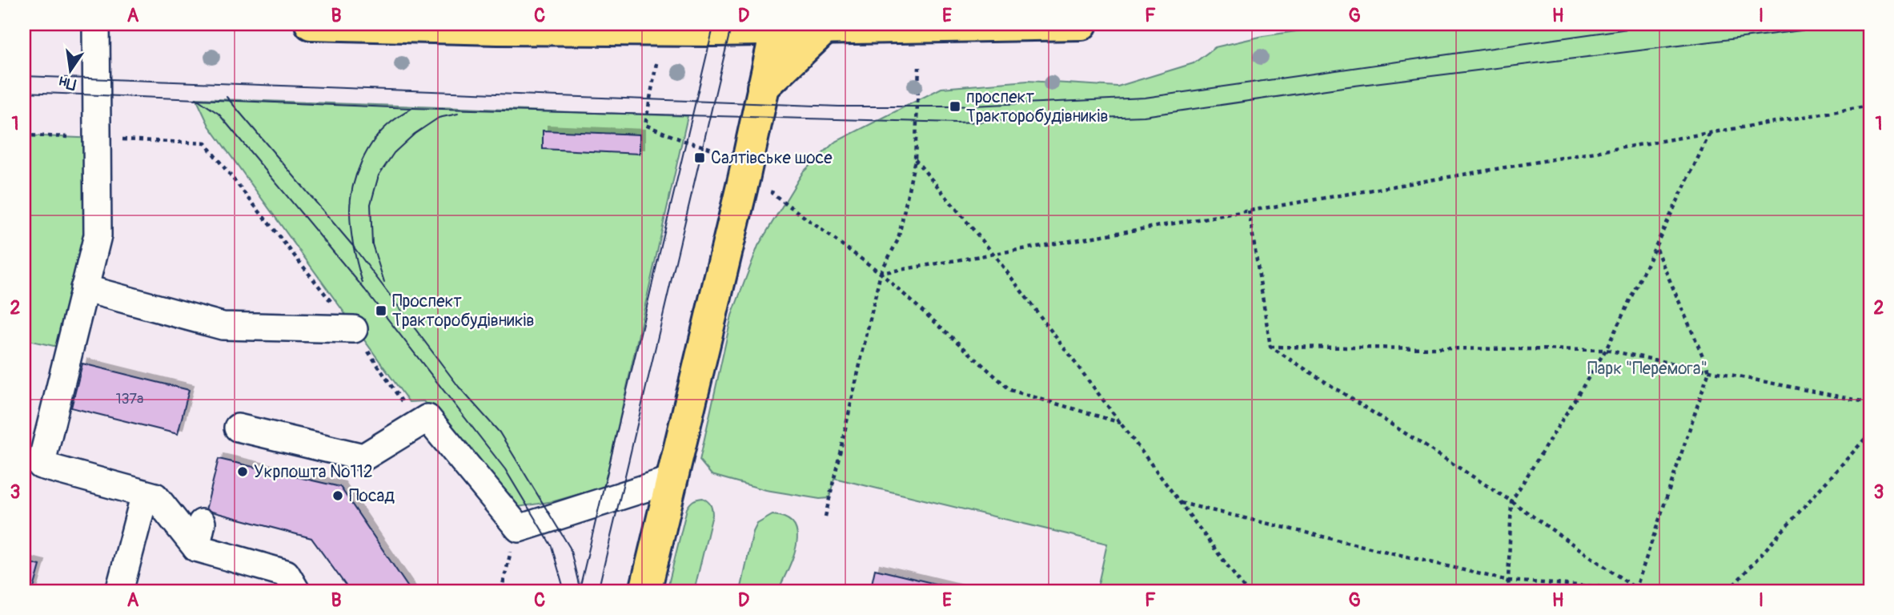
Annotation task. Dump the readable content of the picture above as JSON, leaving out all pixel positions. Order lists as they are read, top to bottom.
{
  "parks": ["Парк \"Перемога\""],
  "places": {
    "transit": ["проспект Тракторобудівників", "Салтівське шосе", "Проспект Тракторобудівників"],
    "other": ["Укрпошта №112", "Посад"]
  },
  "house_numbers": ["137а"],
  "north": "bottom",
  "grid": {
    "columns": [
      "A",
      "B",
      "C",
      "D",
      "E",
      "F",
      "G",
      "H",
      "I"
    ],
    "rows": ["1", "2", "3"]
  }
}
